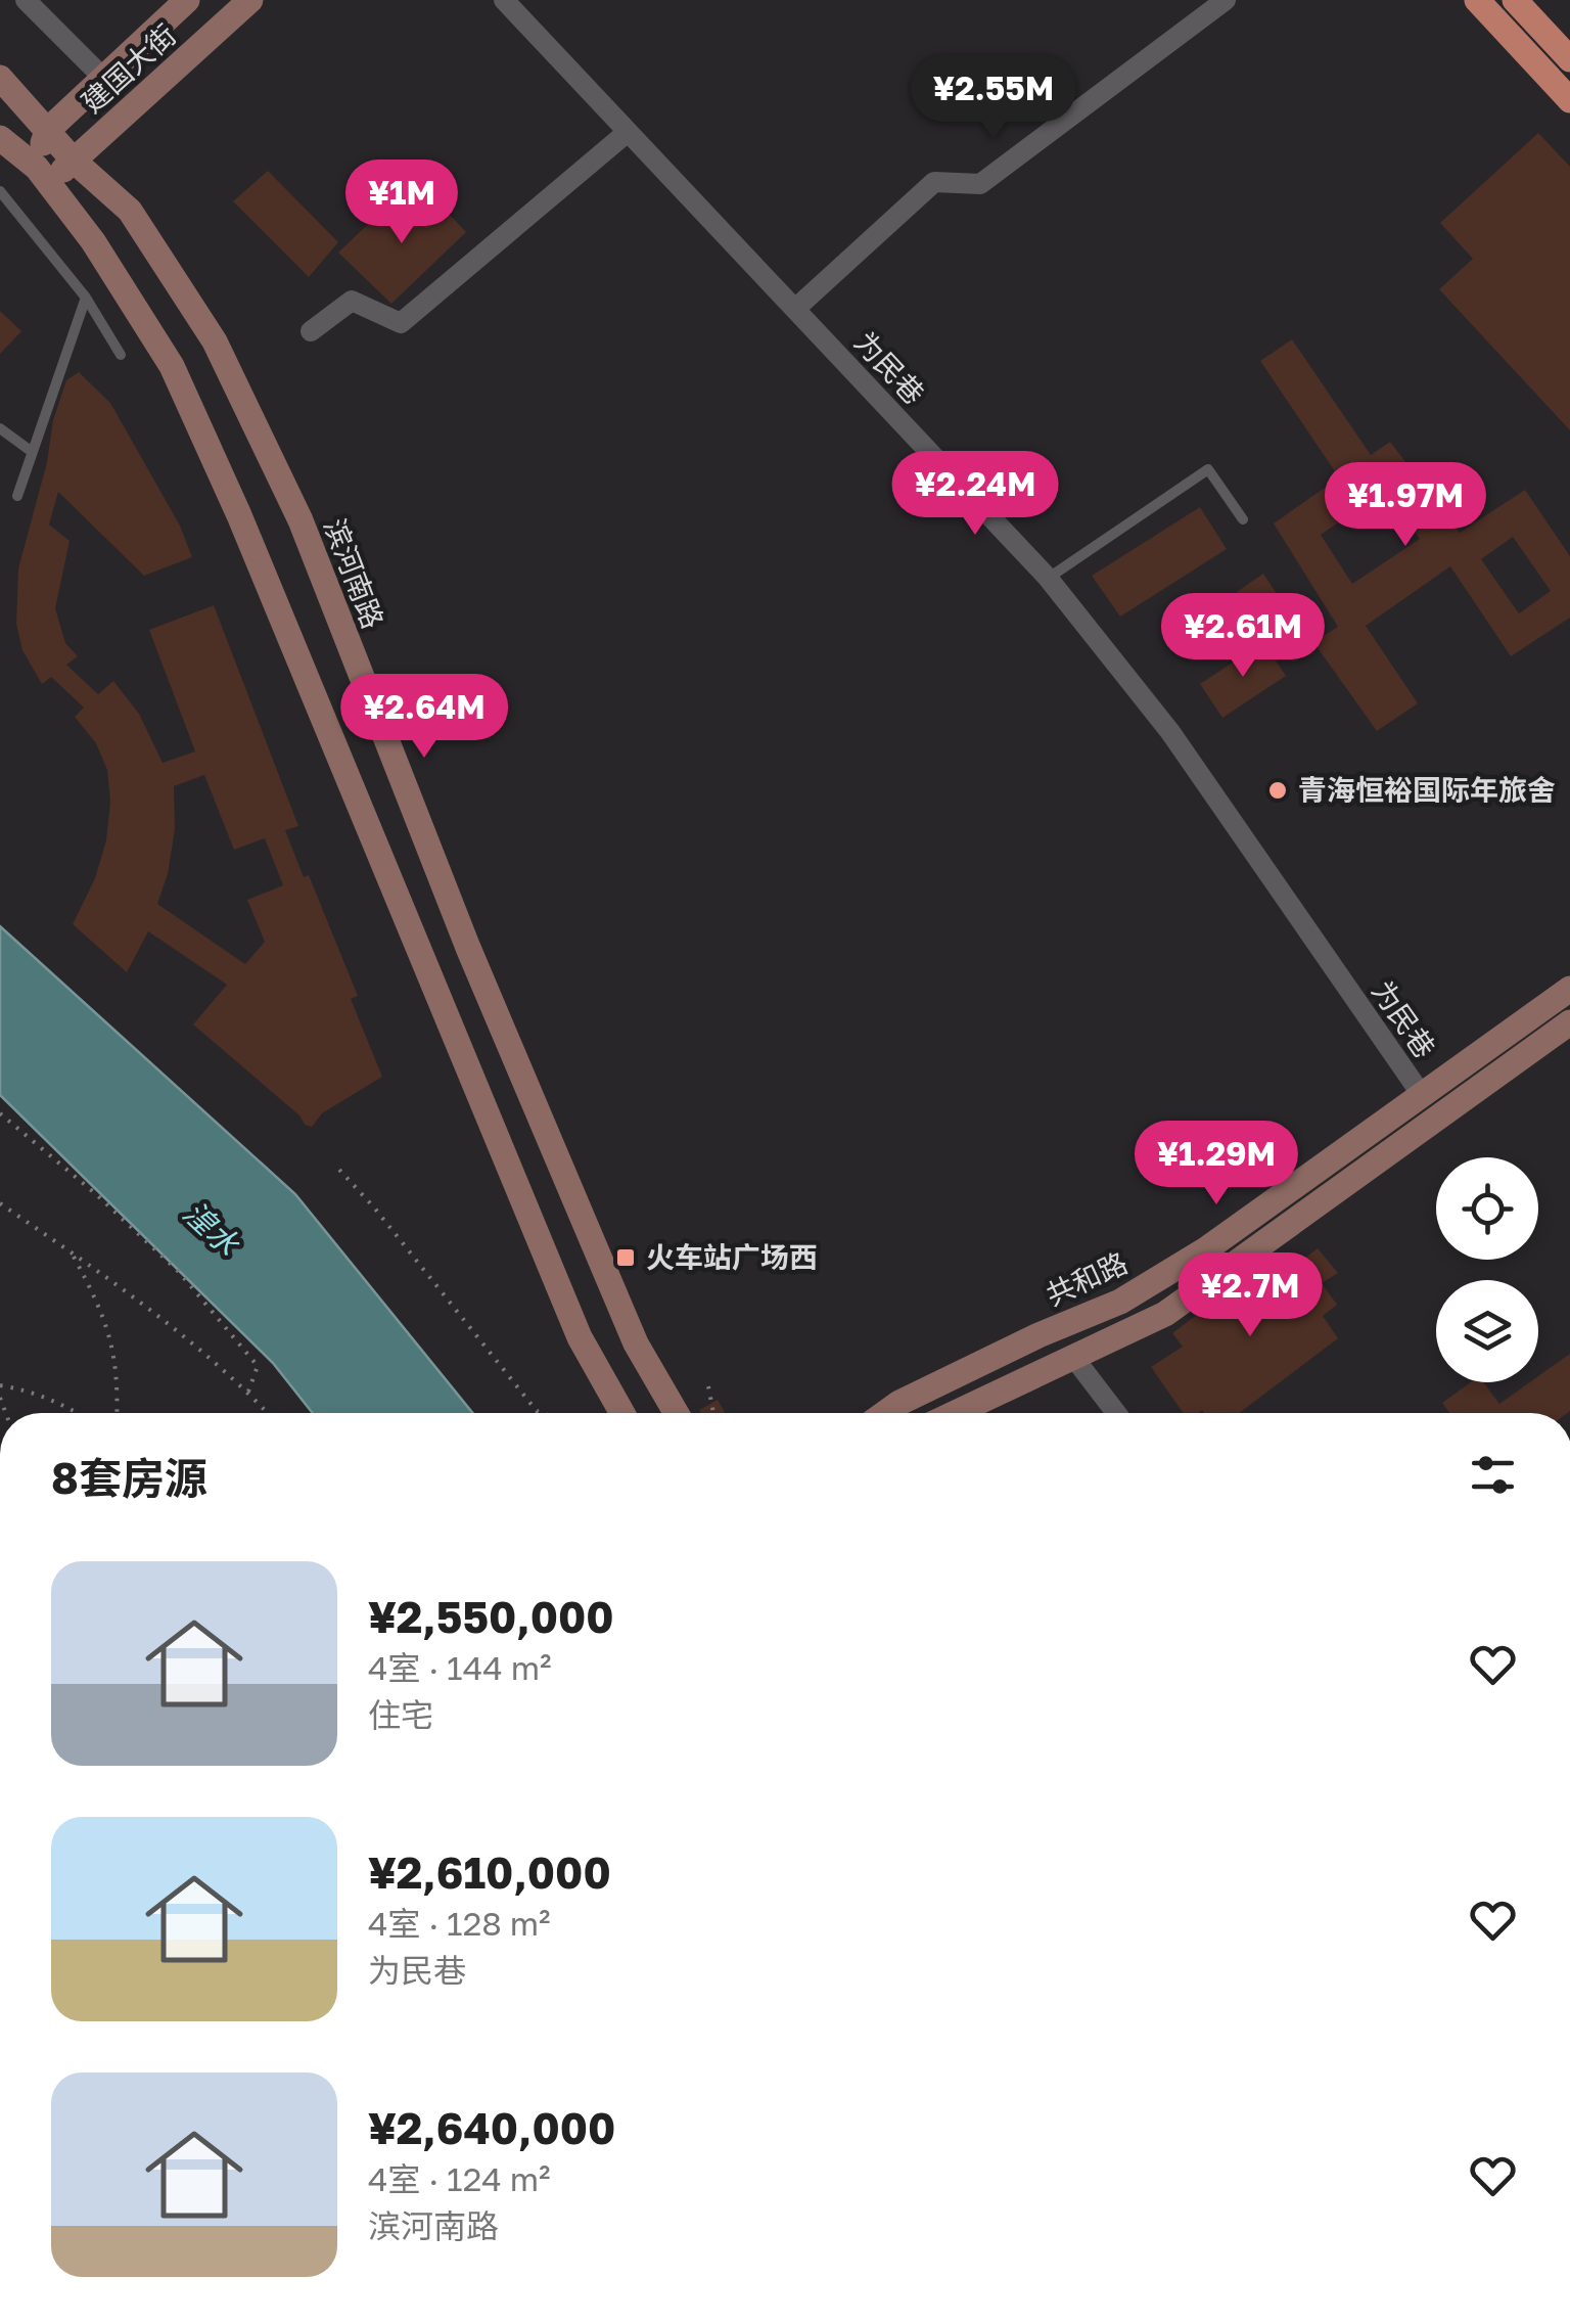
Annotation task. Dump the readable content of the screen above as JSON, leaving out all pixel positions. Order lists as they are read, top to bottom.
{
  "streets": {
    "main road": ["建国大街", "滨河南路", "共和路"],
    "street": ["为民巷"]
  },
  "crossings": [
    ["建国大街", "滨河南路"],
    ["为民巷", "共和路"]
  ],
  "water": ["湟水"],
  "places": {
    "other": ["青海恒裕国际年旅舍"],
    "transit": ["火车站广场西"]
  },
  "page": {
    "price": [
      "¥2.55M",
      "¥1M",
      "¥2.24M",
      "¥1.97M",
      "¥2.61M",
      "¥2.64M",
      "¥1.29M",
      "¥2.7M"
    ],
    "heading": "8套房源",
    "list": [
      {
        "name": "¥2,550,000",
        "note": "4室 · 144 m² · 住宅"
      },
      {
        "name": "¥2,610,000",
        "note": "4室 · 128 m² · 为民巷"
      },
      {
        "name": "¥2,640,000",
        "note": "4室 · 124 m² · 滨河南路"
      }
    ]
  }
}
